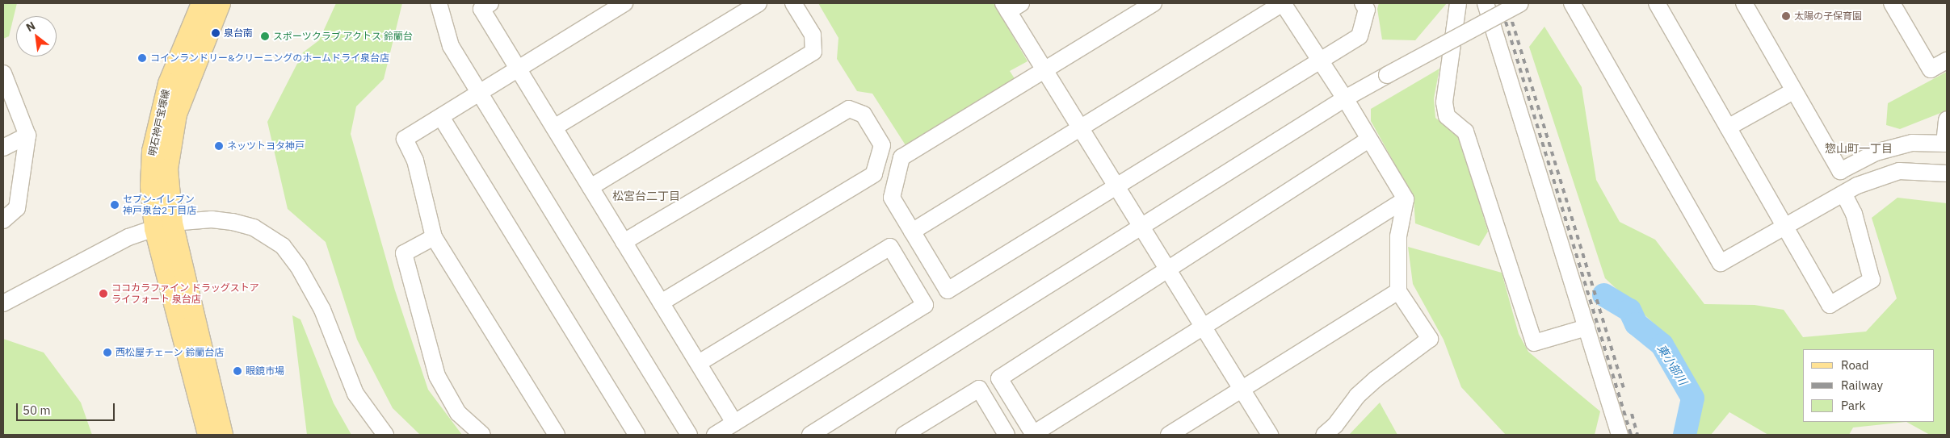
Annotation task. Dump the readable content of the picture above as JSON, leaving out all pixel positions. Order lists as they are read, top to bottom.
{
  "streets": {
    "main road": ["明石神戸宝塚線"]
  },
  "districts": ["惣山町一丁目", "松宮台二丁目"],
  "water": ["東小部川"],
  "places": [
    "太陽の子保育園",
    "泉台南",
    "スポーツクラブ アクトス 鈴蘭台",
    "コインランドリー&クリーニングのホームドライ泉台店",
    "ネッツトヨタ神戸",
    "セブン-イレブン 神戸泉台2丁目店",
    "ココカラファイン ドラッグストア ライフォート 泉台店",
    "西松屋チェーン 鈴蘭台店",
    "眼鏡市場"
  ],
  "legend": ["Road", "Railway", "Park"],
  "scale_bar": "50 m",
  "north": "top left"
}
